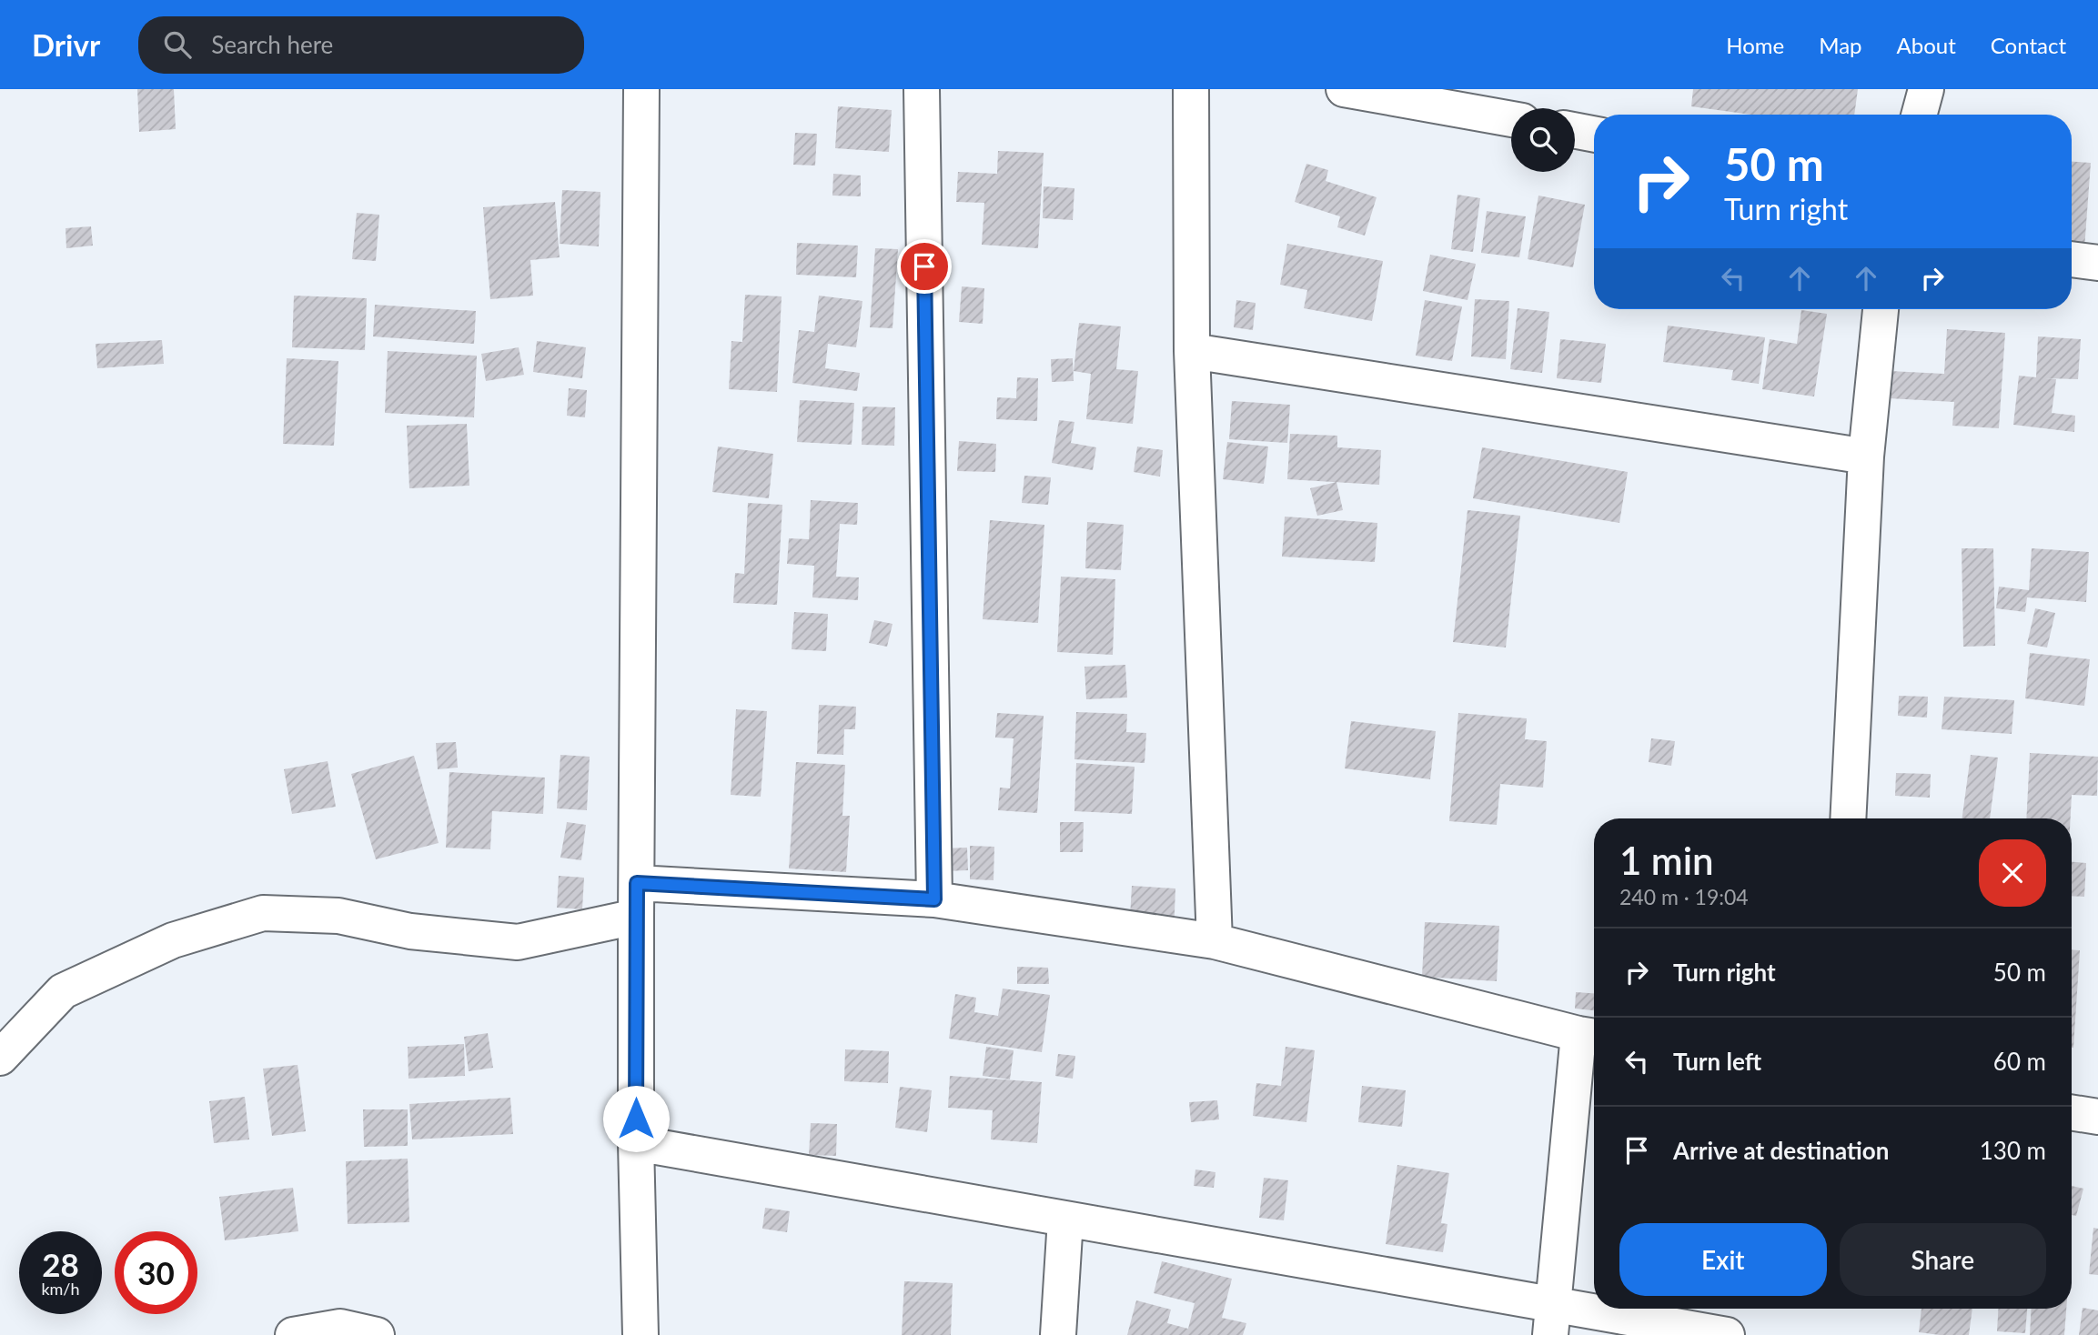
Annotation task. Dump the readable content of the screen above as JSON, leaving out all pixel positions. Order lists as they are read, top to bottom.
{
  "page": {
    "header": "Drivr",
    "search": "Search here",
    "nav": [
      "Home",
      "Map",
      "About",
      "Contact"
    ],
    "turn": ["50 m", "Turn right"],
    "heading": ["1 min", "240 m · 19:04"],
    "list": [
      {
        "name": "Turn right",
        "value": "50 m"
      },
      {
        "name": "Turn left",
        "value": "60 m"
      },
      {
        "name": "Arrive at destination",
        "value": "130 m"
      }
    ],
    "buttons": ["Exit", "Share"],
    "speed": "28 km/h",
    "limit": "30"
  }
}
